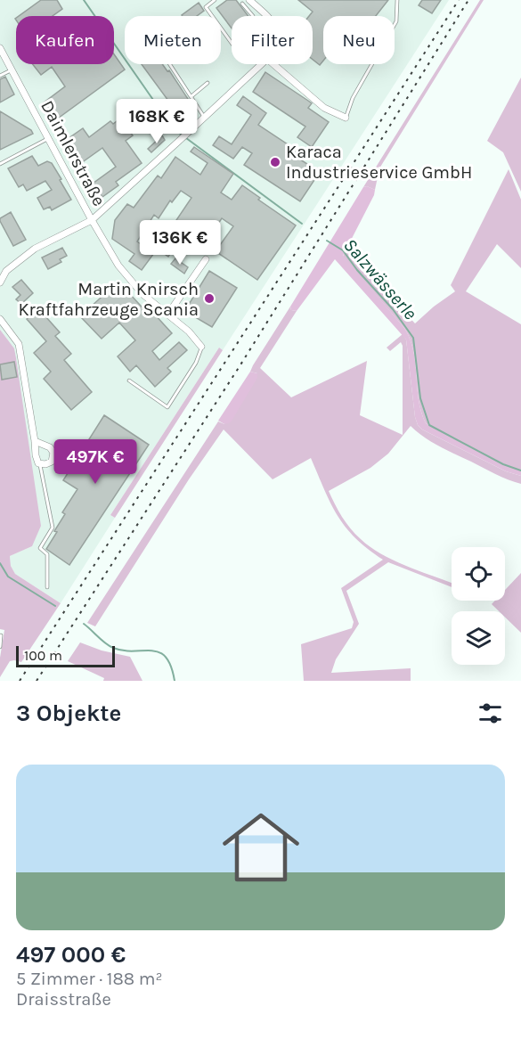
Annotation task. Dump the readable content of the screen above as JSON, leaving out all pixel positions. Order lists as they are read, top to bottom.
{
  "streets": {
    "street": ["Daimlerstraße"]
  },
  "water": ["Salzwässerle"],
  "places": ["Karaca Industrieservice GmbH", "Martin Knirsch Kraftfahrzeuge Scania"],
  "scale_bar": "100 m",
  "page": {
    "chip": [
      "Kaufen",
      "Mieten",
      "Filter",
      "Neu"
    ],
    "price": ["168K €", "136K €", "497K €"],
    "scale": "100 m",
    "heading": "3 Objekte",
    "list": [
      {
        "name": "497 000 €",
        "note": "5 Zimmer · 188 m² · Draisstraße"
      }
    ]
  }
}
